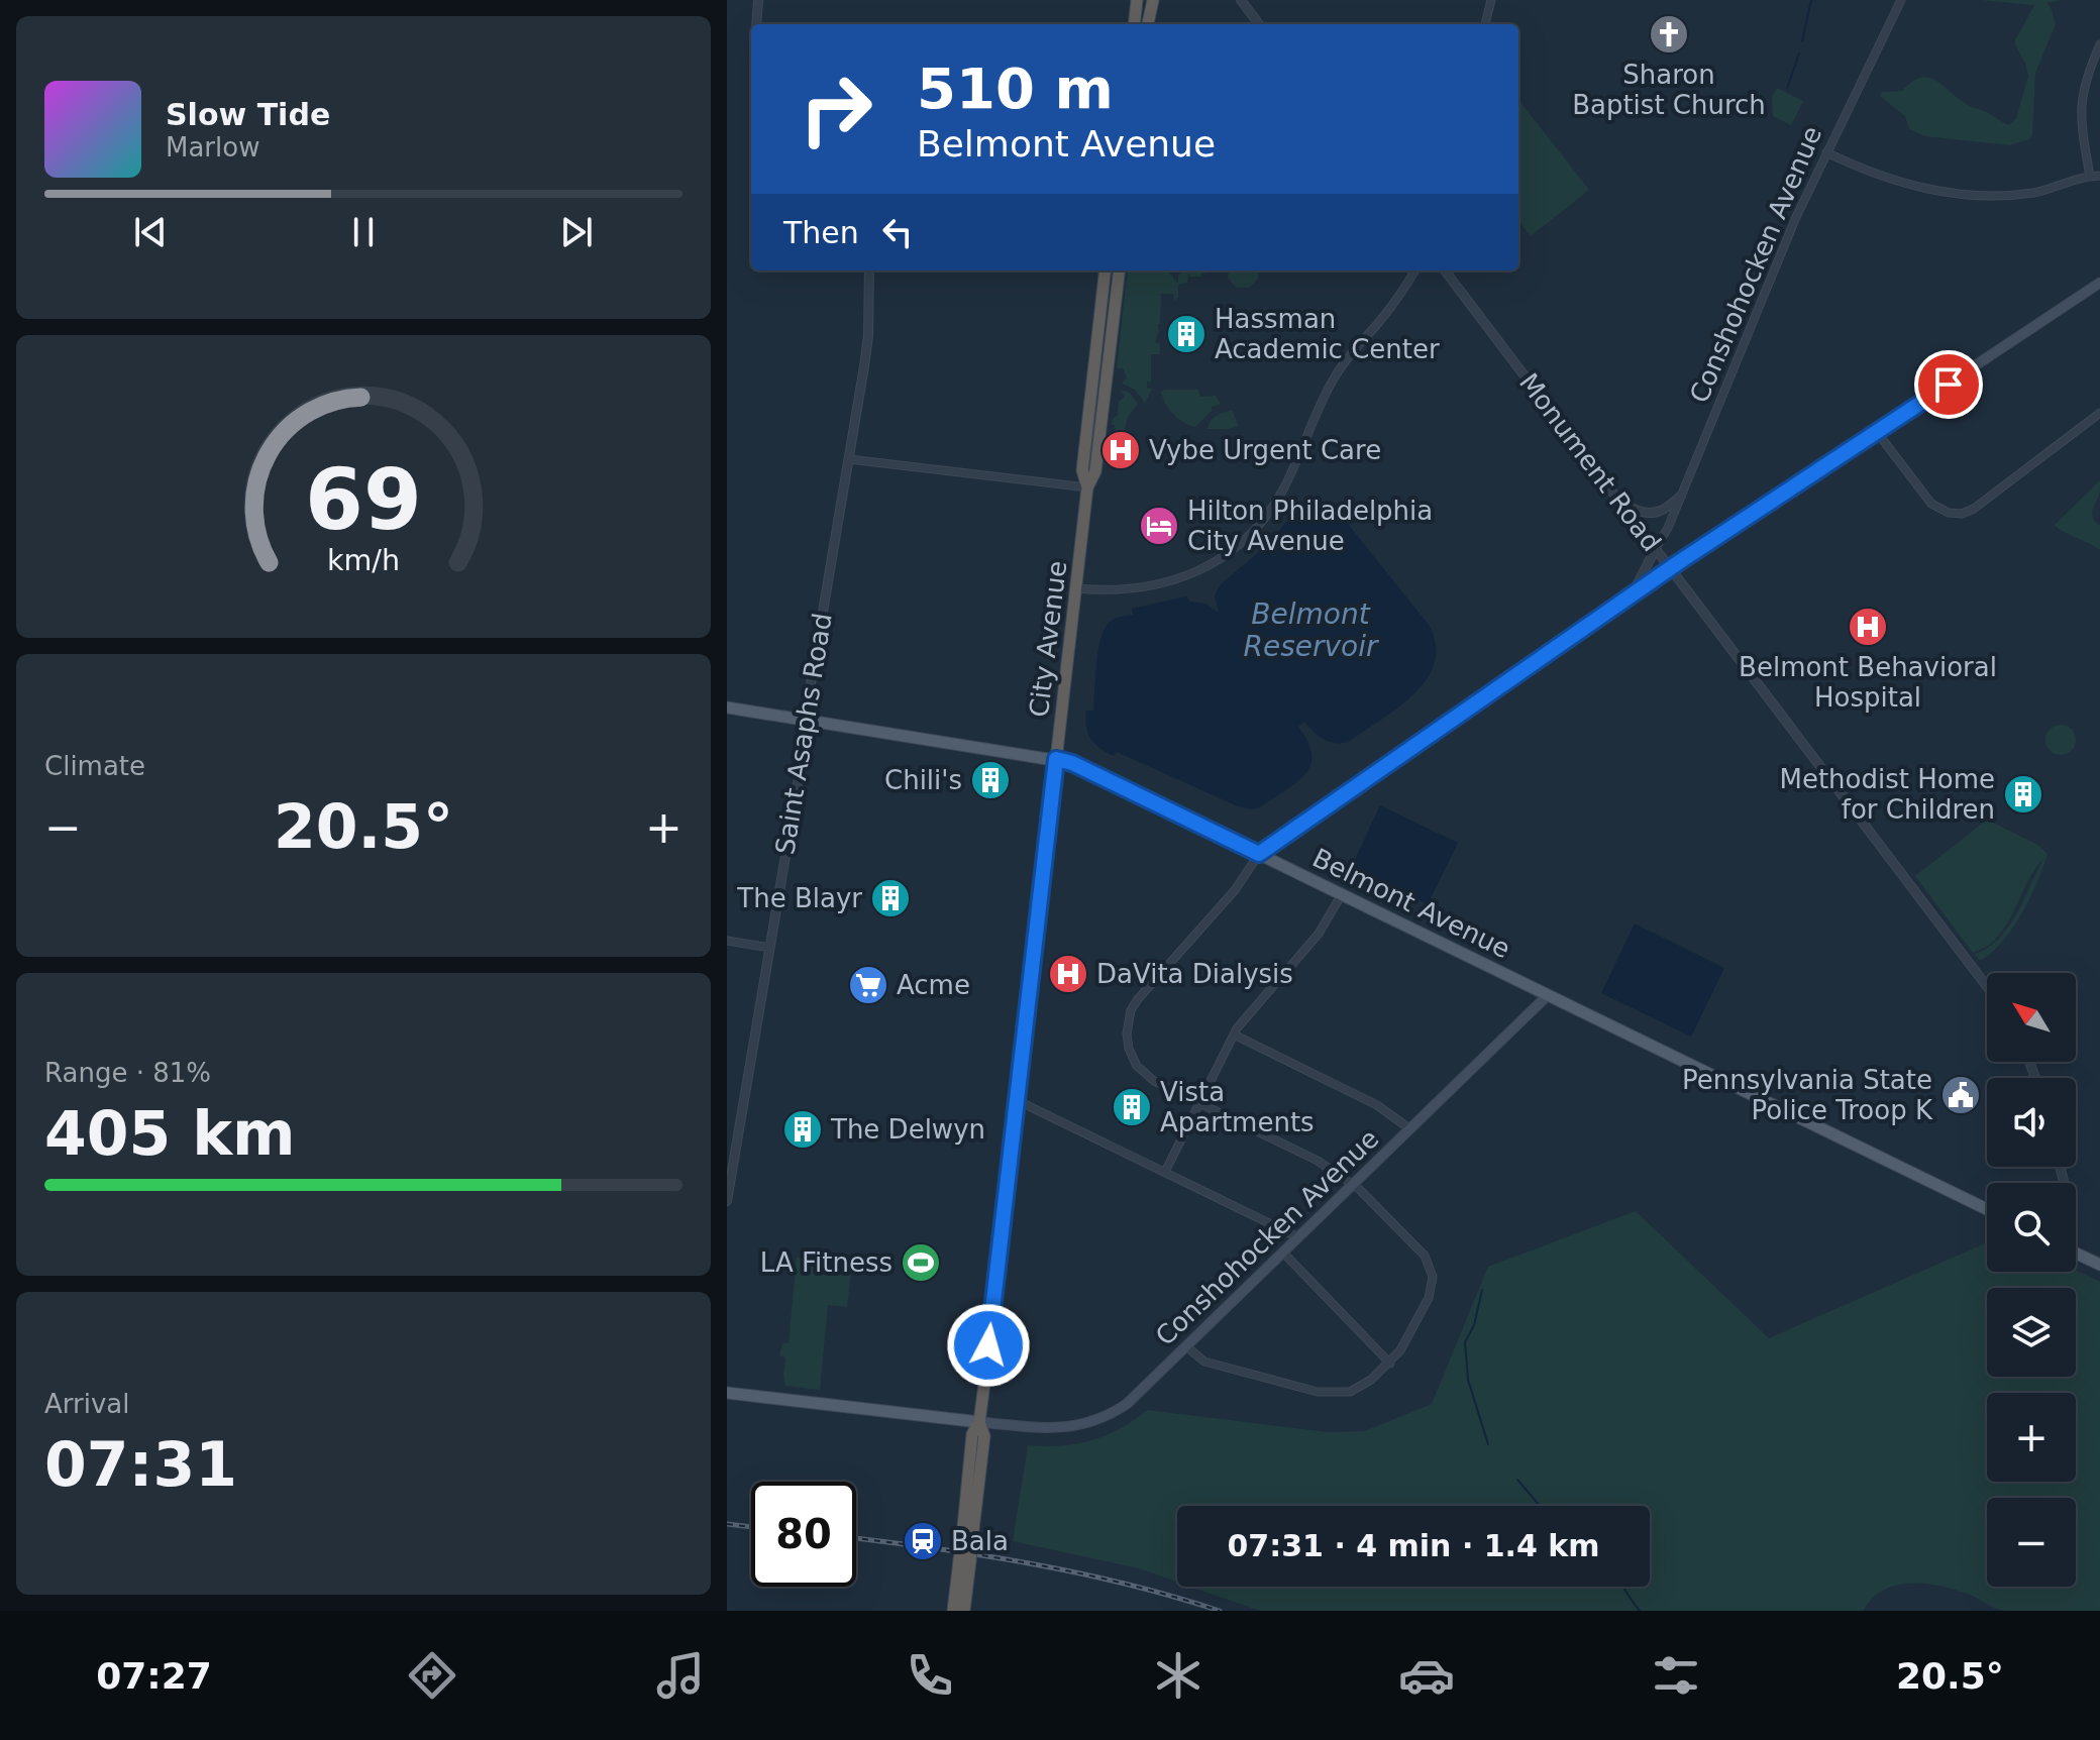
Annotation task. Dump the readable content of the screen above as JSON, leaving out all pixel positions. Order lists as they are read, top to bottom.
{
  "streets": {
    "highway": ["City Avenue"],
    "main road": ["Conshohocken Avenue", "Belmont Avenue"],
    "street": ["Monument Road", "Saint Asaphs Road"]
  },
  "crossings": [
    ["Conshohocken Avenue", "Monument Road"],
    ["Conshohocken Avenue", "City Avenue"],
    ["Conshohocken Avenue", "Belmont Avenue"],
    ["City Avenue", "Belmont Avenue"],
    ["Saint Asaphs Road", "Belmont Avenue"]
  ],
  "water": ["Belmont Reservoir"],
  "places": {
    "church": ["Sharon Baptist Church"],
    "building": [
      "Hassman Academic Center",
      "Chili's",
      "Methodist Home for Children",
      "The Blayr",
      "Vista Apartments",
      "The Delwyn"
    ],
    "hospital": ["Vybe Urgent Care", "Belmont Behavioral Hospital", "DaVita Dialysis"],
    "hotel": ["Hilton Philadelphia City Avenue"],
    "supermarket": ["Acme"],
    "public building": ["Pennsylvania State Police Troop K"],
    "sports": ["LA Fitness"],
    "station": ["Bala"]
  },
  "north": "top left",
  "page": {
    "turn": ["510 m", "Belmont Avenue"],
    "song": ["Slow Tide", "Marlow"],
    "then": "Then",
    "tile": [
      "Climate",
      ["Range · 81%", "405 km"],
      ["Arrival", "07:31"]
    ],
    "heat": ["−", "20.5°", "+"],
    "map_buttons": ["+", "−"],
    "limit": "80",
    "trip": "07:31 · 4 min · 1.4 km",
    "tabs": ["07:27", "20.5°"],
    "gauge": ["69", "km/h"]
  }
}
